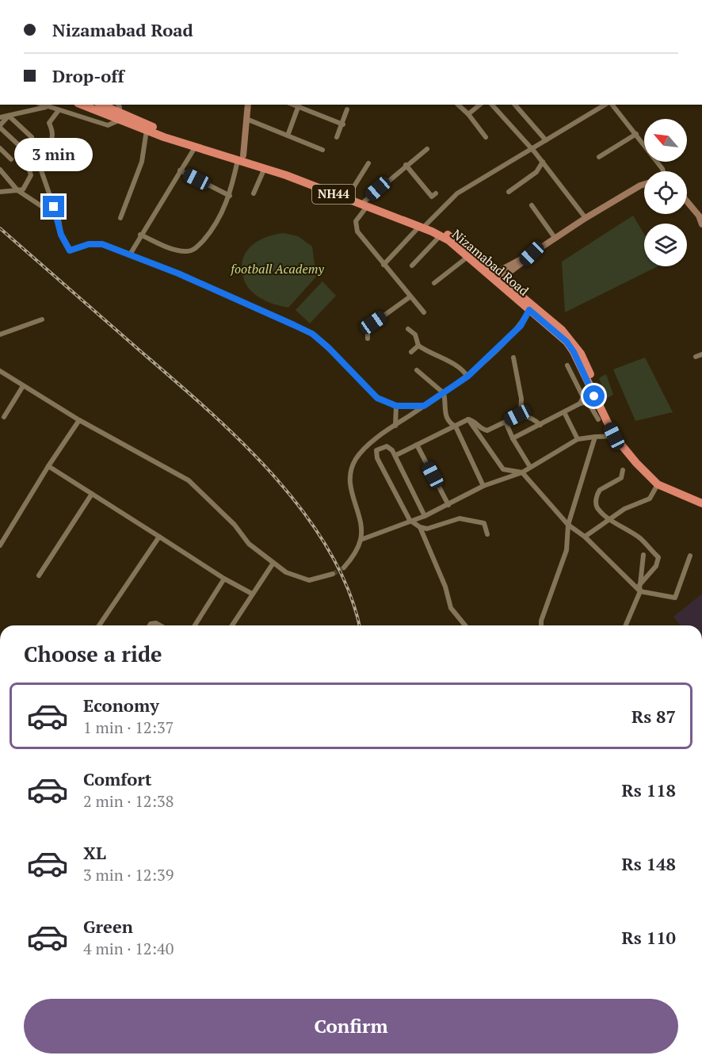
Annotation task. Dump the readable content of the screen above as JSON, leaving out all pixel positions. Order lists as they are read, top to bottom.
{
  "streets": {
    "highway": ["NH44", "Nizamabad Road"]
  },
  "parks": ["football Academy"],
  "north": "top left",
  "page": {
    "banner": ["Nizamabad Road", "Drop-off"],
    "bubble": "3 min",
    "heading": "Choose a ride",
    "list": [
      {
        "name": "Economy",
        "note": "1 min · 12:37",
        "value": "Rs 87"
      },
      {
        "name": "Comfort",
        "note": "2 min · 12:38",
        "value": "Rs 118"
      },
      {
        "name": "XL",
        "note": "3 min · 12:39",
        "value": "Rs 148"
      },
      {
        "name": "Green",
        "note": "4 min · 12:40",
        "value": "Rs 110"
      }
    ],
    "buttons": "Confirm"
  }
}
